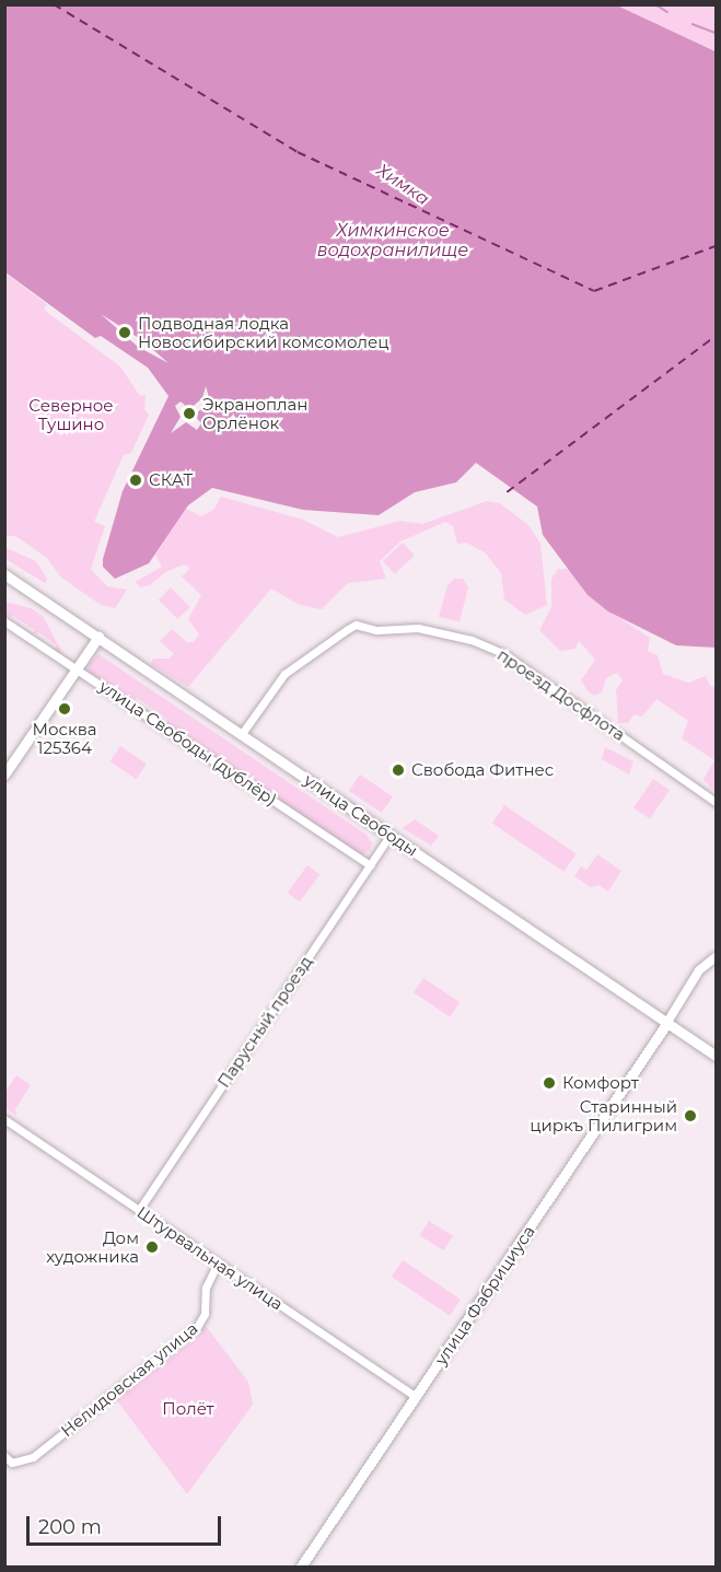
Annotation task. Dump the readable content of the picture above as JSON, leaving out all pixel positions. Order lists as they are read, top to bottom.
{
  "streets": {
    "main road": ["улица Свободы", "улица Фабрициуса"],
    "street": [
      "проезд Досфлота",
      "улица Свободы (дублёр)",
      "Парусный проезд",
      "Штурвальная улица",
      "Нелидовская улица"
    ]
  },
  "crossings": [
    ["проезд Досфлота", "улица Свободы"],
    ["улица Свободы (дублёр)", "Парусный проезд"],
    ["улица Свободы", "Парусный проезд"],
    ["улица Свободы", "улица Фабрициуса"],
    ["Парусный проезд", "Штурвальная улица"],
    ["Штурвальная улица", "улица Фабрициуса"],
    ["Штурвальная улица", "Нелидовская улица"]
  ],
  "water": ["Химка", "Химкинское водохранилище"],
  "parks": ["Северное Тушино", "Полёт"],
  "places": [
    "Подводная лодка Новосибирский комсомолец",
    "Экраноплан Орлёнок",
    "СКАТ",
    "Москва 125364",
    "Свобода Фитнес",
    "Комфорт",
    "Старинный циркъ Пилигрим",
    "Дом художника"
  ],
  "scale_bar": "200 m"
}
